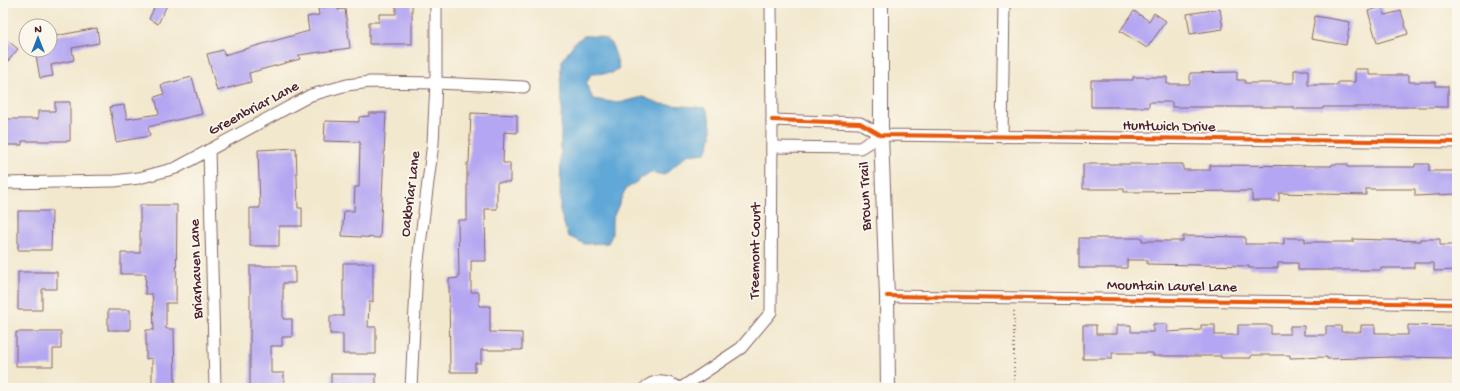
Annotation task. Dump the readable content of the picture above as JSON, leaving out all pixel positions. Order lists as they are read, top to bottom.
{
  "streets": {
    "street": [
      "Greenbriar Lane",
      "Huntwich Drive",
      "Oakbriar Lane",
      "Brown Trail",
      "Treemont Court",
      "Briarhaven Lane",
      "Mountain Laurel Lane"
    ]
  },
  "crossings": [
    ["Greenbriar Lane", "Oakbriar Lane"],
    ["Greenbriar Lane", "Briarhaven Lane"],
    ["Huntwich Drive", "Brown Trail"],
    ["Brown Trail", "Mountain Laurel Lane"]
  ],
  "north": "top"
}
